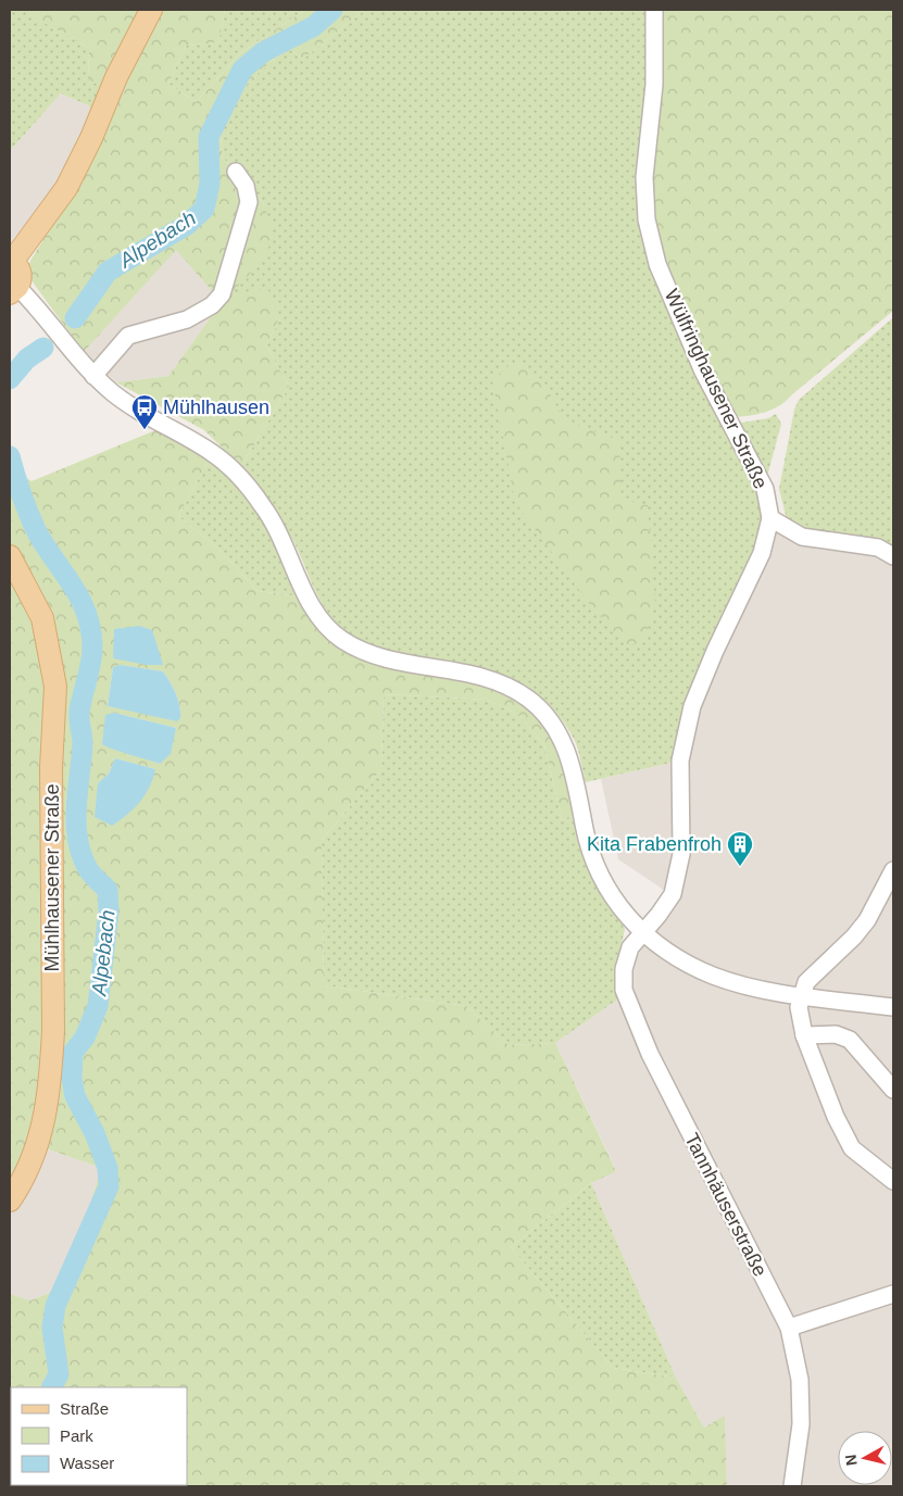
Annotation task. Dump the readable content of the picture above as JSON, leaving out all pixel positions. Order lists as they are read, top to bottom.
{
  "streets": {
    "main road": ["Mühlhausener Straße"],
    "street": ["Wülfringhausener Straße", "Tannhäuserstraße"]
  },
  "crossings": [
    ["Wülfringhausener Straße", "Tannhäuserstraße"]
  ],
  "water": ["Alpebach"],
  "places": {
    "bus stop": ["Mühlhausen"],
    "building": ["Kita Frabenfroh"]
  },
  "legend": ["Straße", "Park", "Wasser"],
  "north": "left"
}
